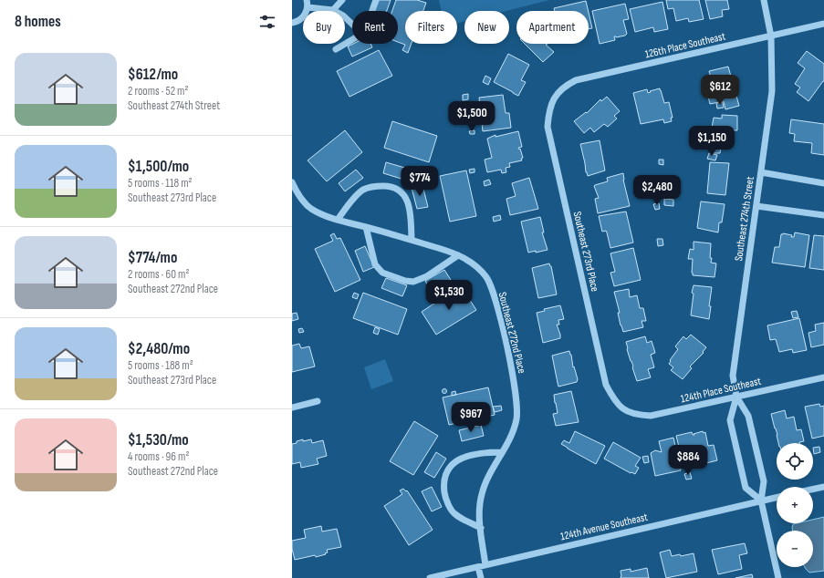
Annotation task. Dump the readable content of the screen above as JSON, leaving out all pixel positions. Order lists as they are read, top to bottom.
{
  "streets": {
    "street": [
      "126th Place Southeast",
      "Southeast 274th Street",
      "Southeast 273rd Place",
      "Southeast 272nd Place",
      "124th Place Southeast",
      "124th Avenue Southeast"
    ]
  },
  "crossings": [
    ["126th Place Southeast", "Southeast 274th Street"],
    ["126th Place Southeast", "Southeast 273rd Place"],
    ["Southeast 274th Street", "124th Place Southeast"],
    ["Southeast 274th Street", "124th Avenue Southeast"],
    ["Southeast 273rd Place", "124th Place Southeast"],
    ["Southeast 272nd Place", "124th Avenue Southeast"]
  ],
  "page": {
    "heading": "8 homes",
    "chip": [
      "Buy",
      "Rent",
      "Filters",
      "New",
      "Apartment"
    ],
    "list": [
      {
        "name": "$612/mo",
        "note": "2 rooms · 52 m² · Southeast 274th Street"
      },
      {
        "name": "$1,500/mo",
        "note": "5 rooms · 118 m² · Southeast 273rd Place"
      },
      {
        "name": "$774/mo",
        "note": "2 rooms · 60 m² · Southeast 272nd Place"
      },
      {
        "name": "$2,480/mo",
        "note": "5 rooms · 188 m² · Southeast 273rd Place"
      },
      {
        "name": "$1,530/mo",
        "note": "4 rooms · 96 m² · Southeast 272nd Place"
      }
    ],
    "price": [
      "$612",
      "$1,500",
      "$1,150",
      "$774",
      "$2,480",
      "$1,530",
      "$967",
      "$884"
    ],
    "map_buttons": ["+", "−"]
  }
}
